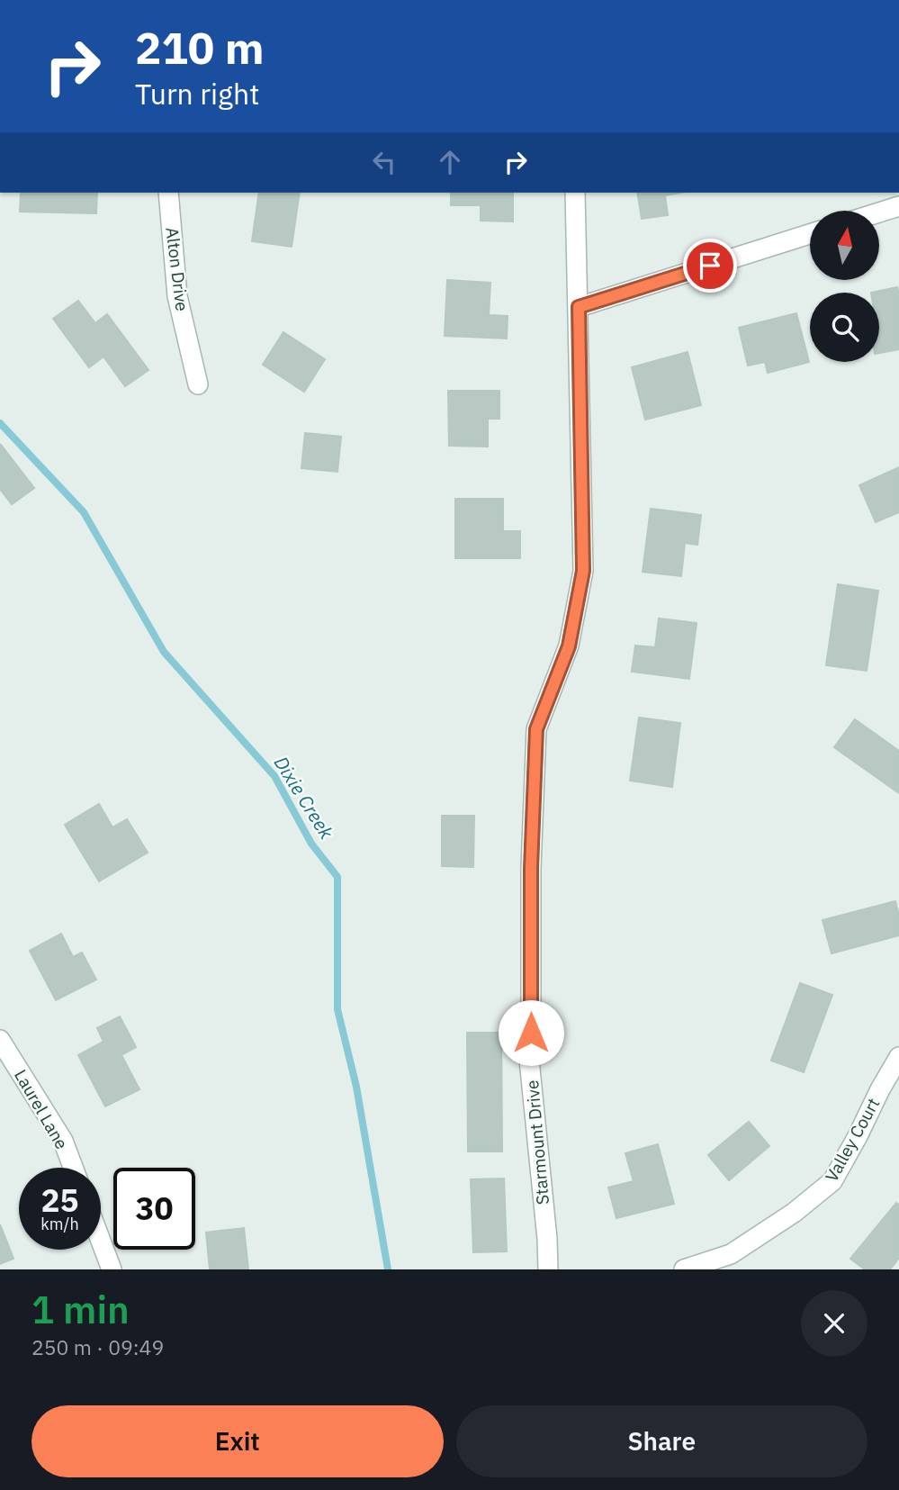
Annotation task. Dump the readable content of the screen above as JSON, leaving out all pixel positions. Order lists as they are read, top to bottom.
{
  "streets": {
    "street": [
      "Alton Drive",
      "Laurel Lane",
      "Valley Court",
      "Starmount Drive"
    ]
  },
  "water": ["Dixie Creek"],
  "north": "top",
  "page": {
    "turn": ["210 m", "Turn right"],
    "speed": "25 km/h",
    "limit": "30",
    "heading": ["1 min", "250 m · 09:49"],
    "buttons": ["Exit", "Share"]
  }
}
